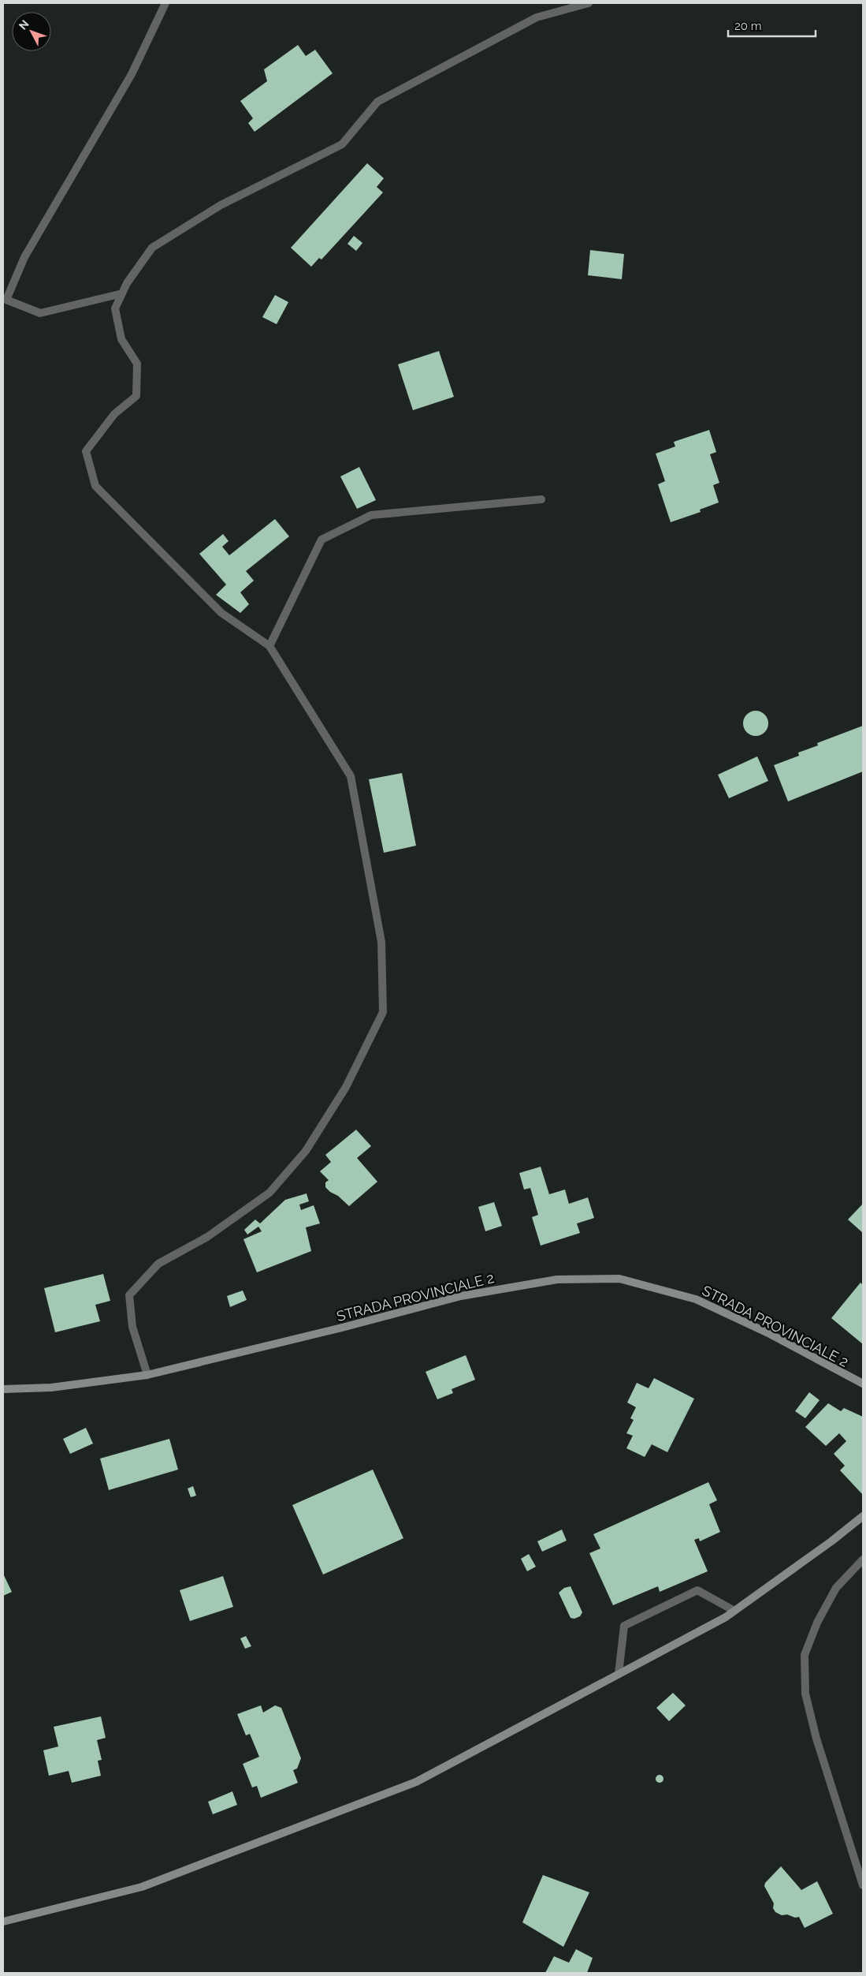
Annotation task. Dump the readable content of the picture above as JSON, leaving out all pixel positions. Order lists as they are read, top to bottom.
{
  "streets": {
    "main road": ["STRADA PROVINCIALE 2"]
  },
  "scale_bar": "20 m",
  "north": "top left"
}
